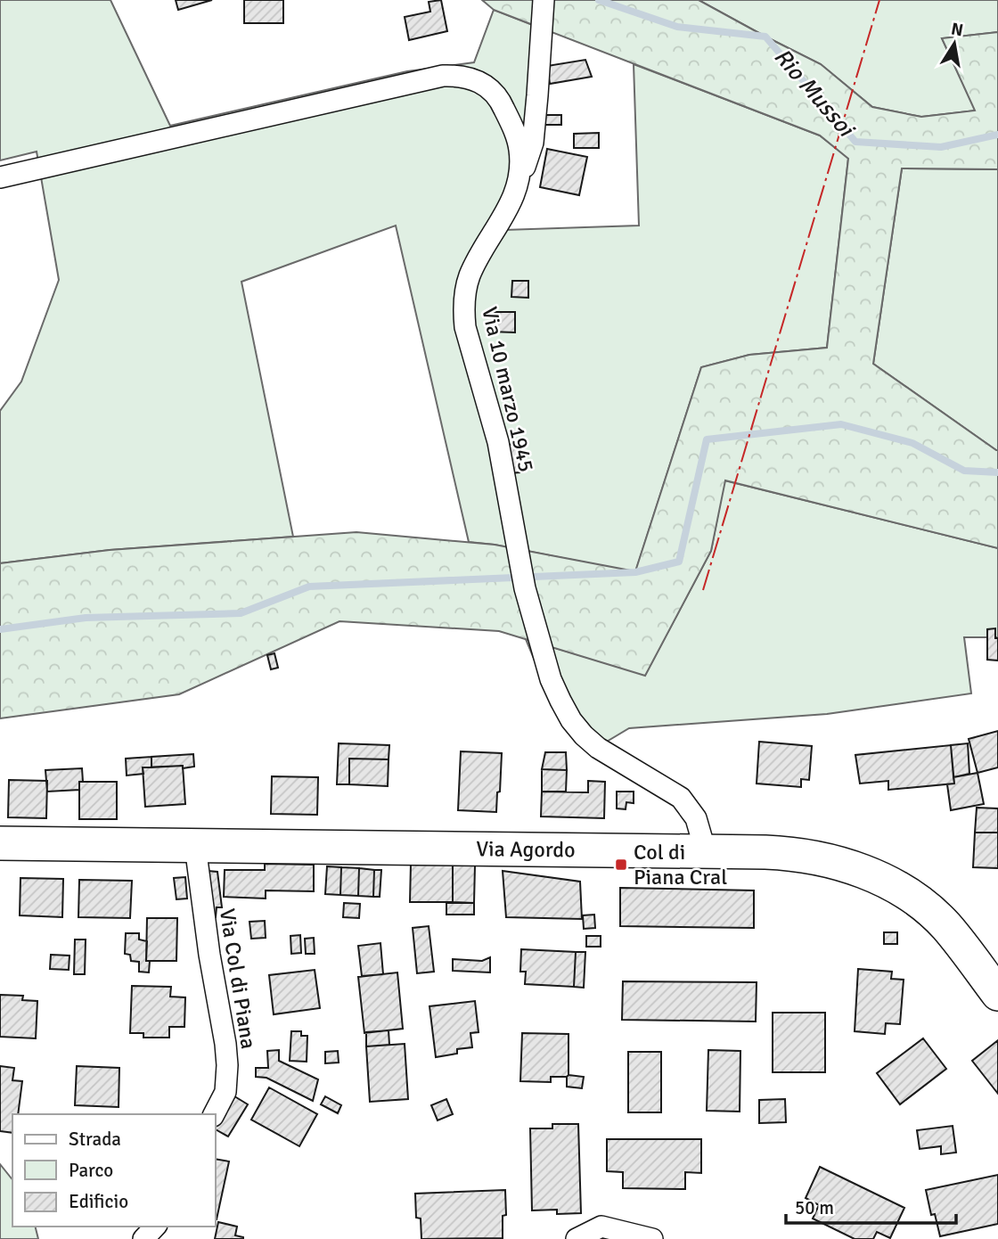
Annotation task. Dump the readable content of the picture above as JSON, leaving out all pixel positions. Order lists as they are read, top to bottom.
{
  "streets": {
    "main road": ["Via Agordo"],
    "street": ["Via 10 marzo 1945", "Via Col di Piana"]
  },
  "crossings": [
    ["Via 10 marzo 1945", "Via Agordo"],
    ["Via Agordo", "Via Col di Piana"]
  ],
  "water": ["Rio Mussoi"],
  "places": {
    "transit": ["Col di Piana Cral"]
  },
  "legend": ["Strada", "Parco", "Edificio"],
  "scale_bar": "50 m",
  "north": "top"
}
